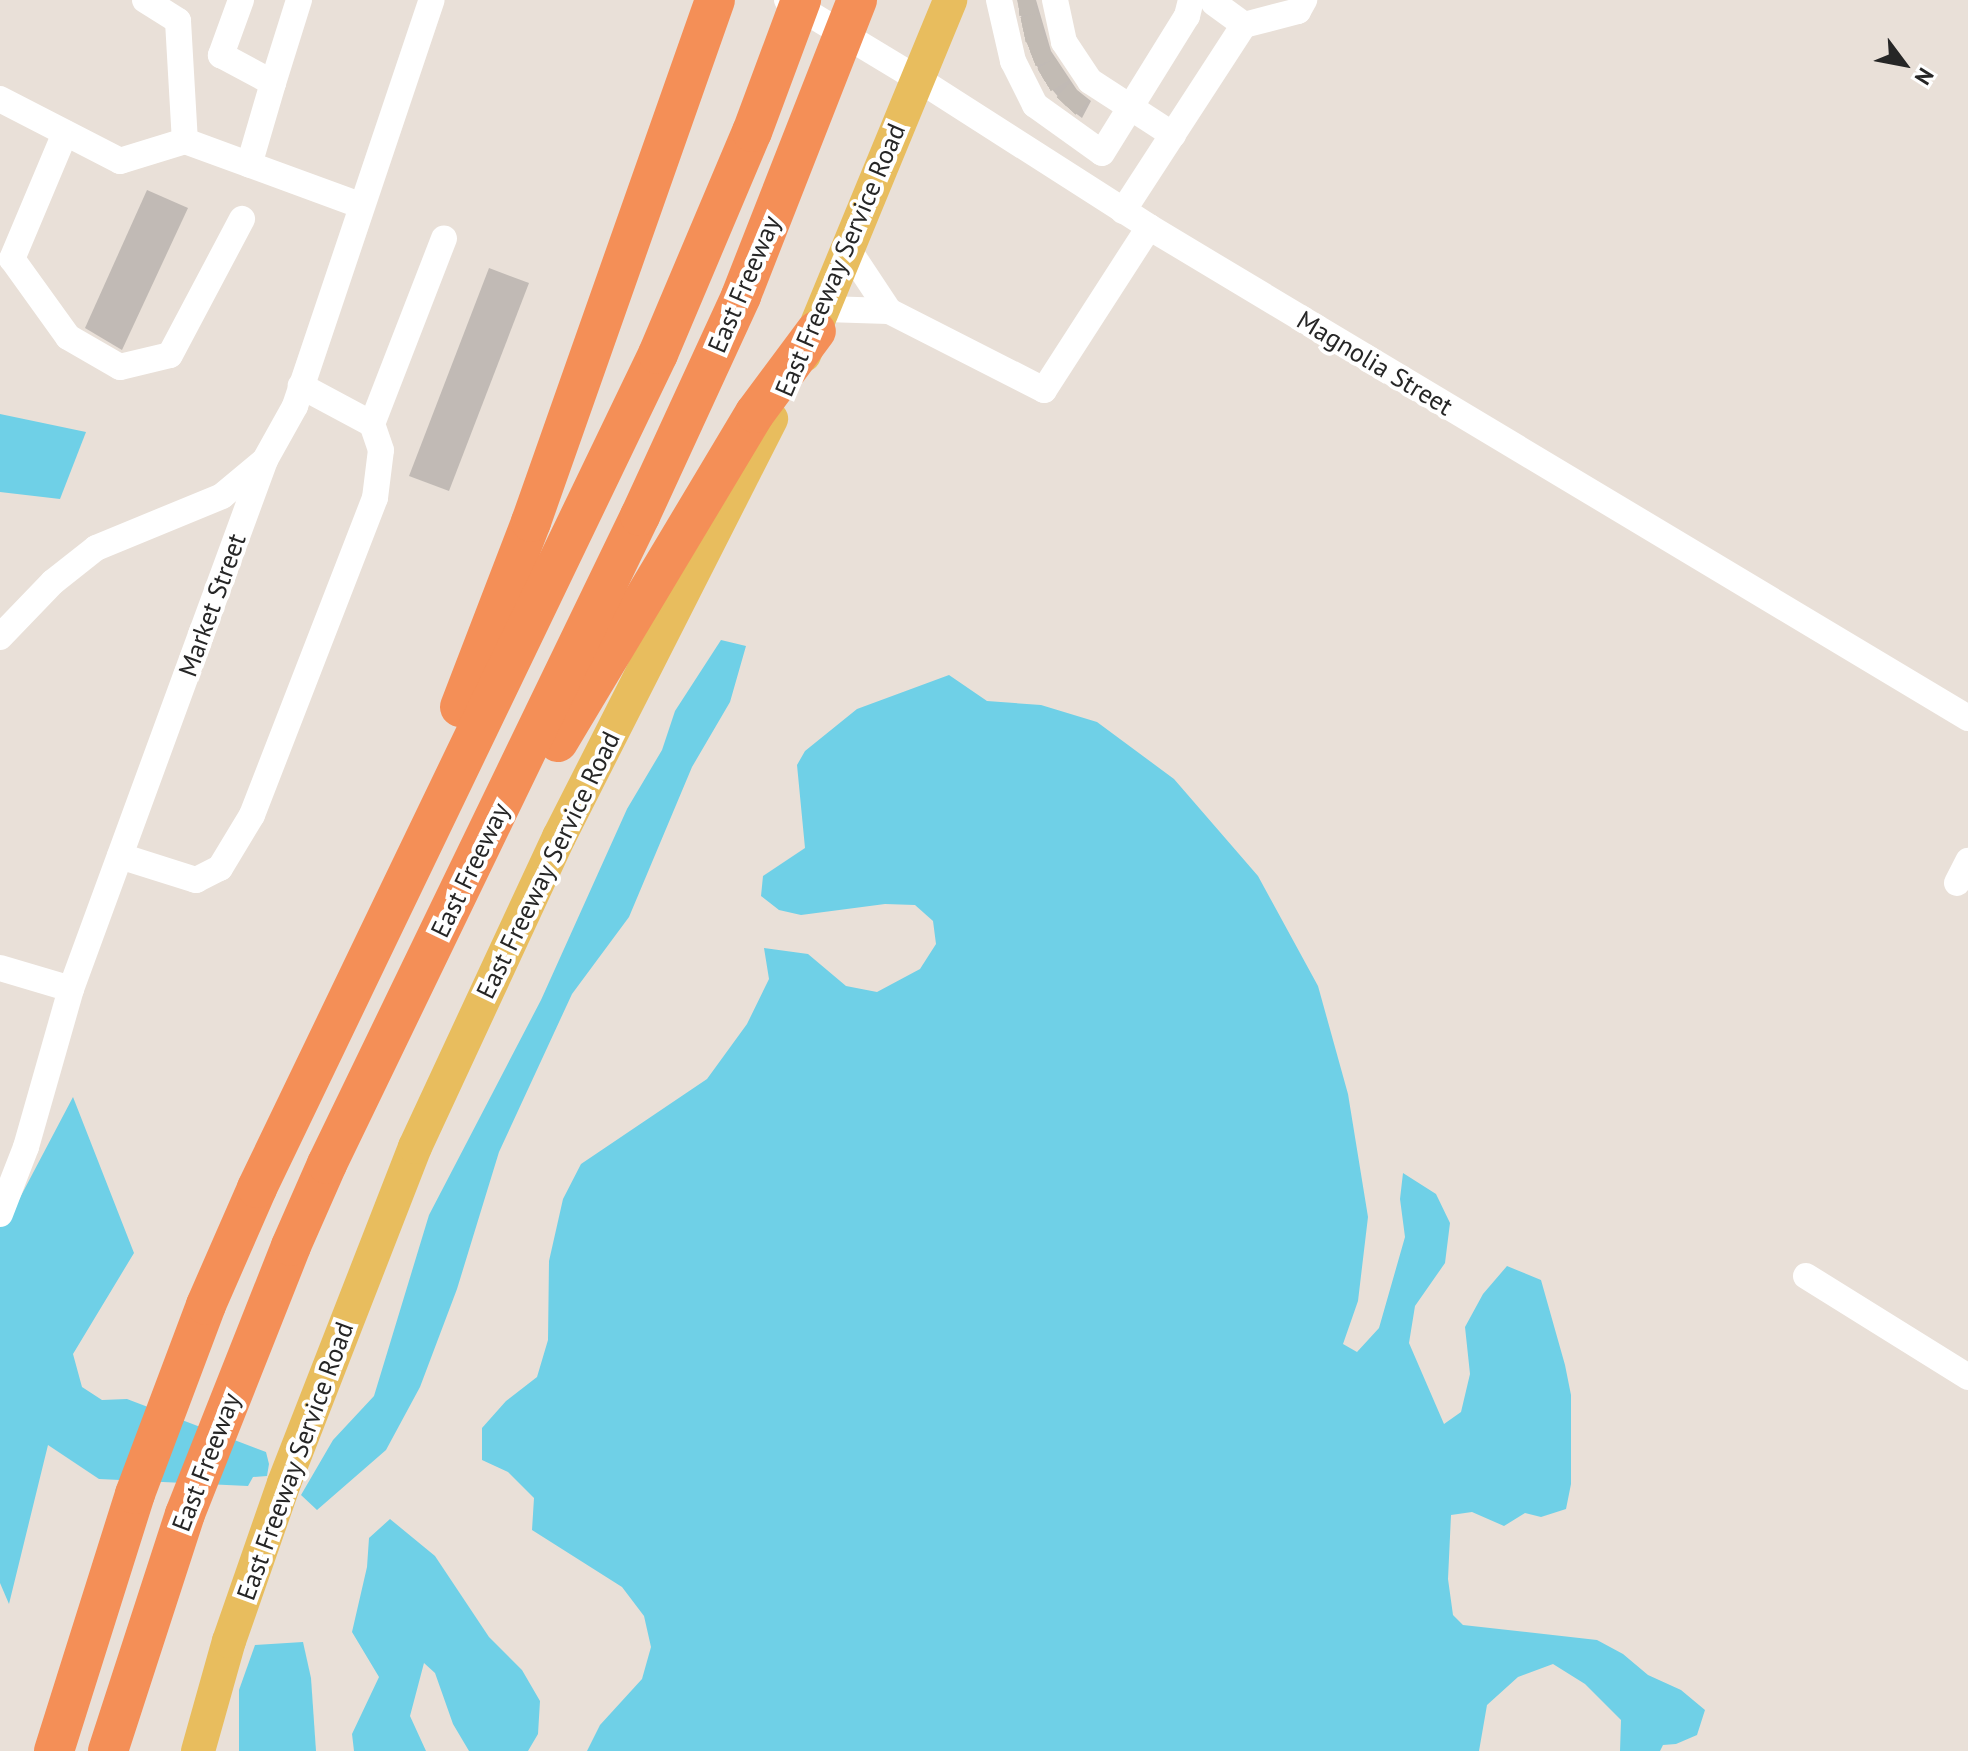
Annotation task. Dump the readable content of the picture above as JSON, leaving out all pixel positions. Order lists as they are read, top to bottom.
{
  "streets": {
    "highway": ["East Freeway"],
    "main road": ["East Freeway Service Road"],
    "street": ["Magnolia Street", "Market Street"]
  },
  "crossings": [
    ["East Freeway Service Road", "Magnolia Street"]
  ],
  "north": "bottom right"
}
